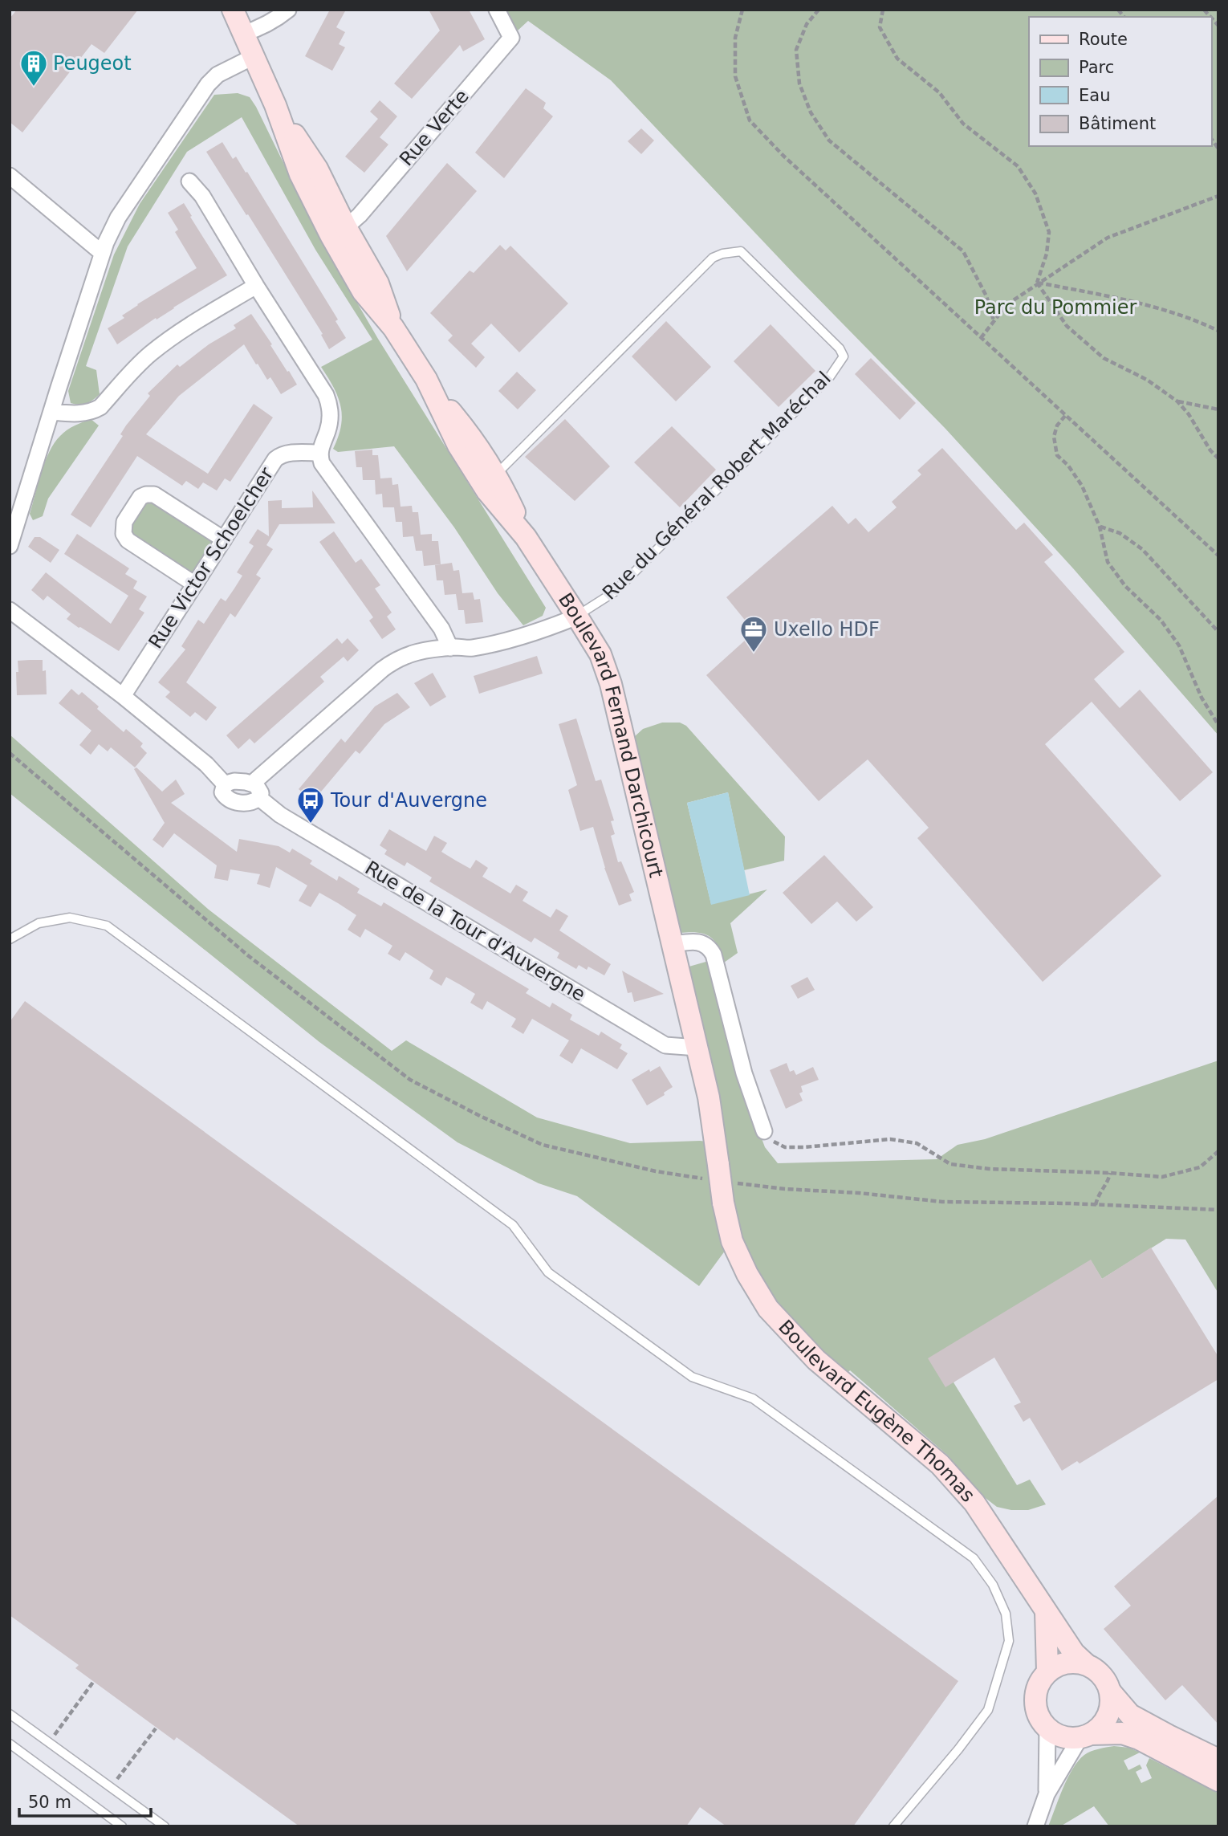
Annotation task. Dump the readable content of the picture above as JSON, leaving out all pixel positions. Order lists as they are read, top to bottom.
{
  "streets": {
    "main road": ["Boulevard Fernand Darchicourt", "Boulevard Eugène Thomas"],
    "street": ["Rue Verte", "Rue Victor Schoelcher", "Rue de la Tour d'Auvergne"],
    "lane": ["Rue du Général Robert Maréchal"]
  },
  "crossings": [
    ["Rue Verte", "Boulevard Fernand Darchicourt"],
    ["Rue du Général Robert Maréchal", "Boulevard Fernand Darchicourt"],
    ["Boulevard Fernand Darchicourt", "Rue de la Tour d'Auvergne"]
  ],
  "parks": ["Parc du Pommier"],
  "places": {
    "building": ["Peugeot"],
    "office": ["Uxello HDF"],
    "bus stop": ["Tour d'Auvergne"]
  },
  "legend": [
    "Route",
    "Parc",
    "Eau",
    "Bâtiment"
  ],
  "scale_bar": "50 m"
}
